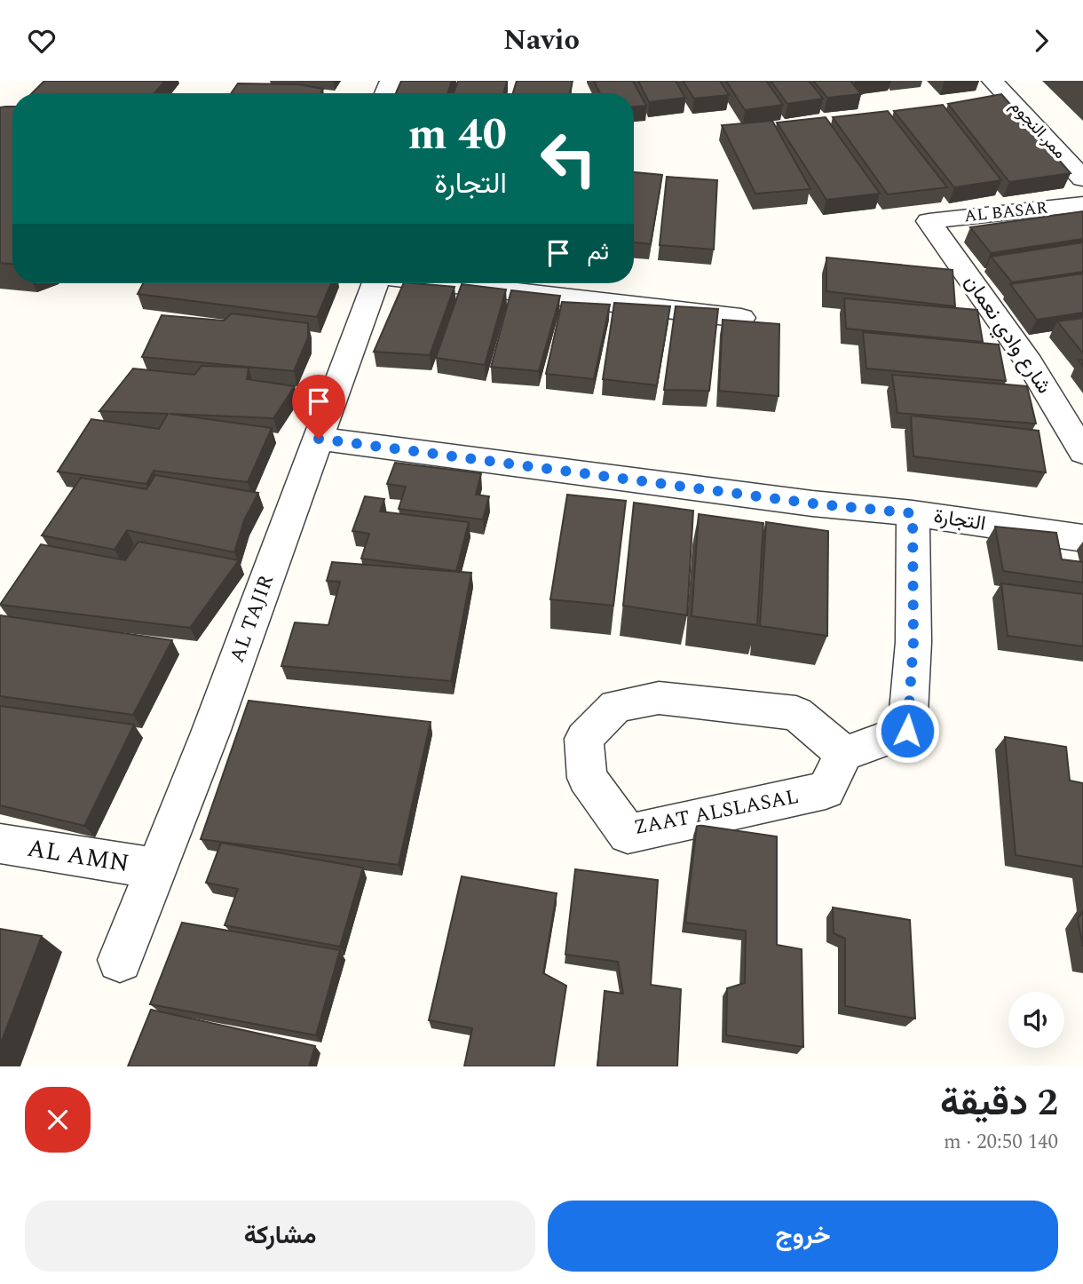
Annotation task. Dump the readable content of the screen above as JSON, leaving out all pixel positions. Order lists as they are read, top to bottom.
{
  "streets": {
    "street": [
      "ممر النجوم",
      "AL BASAR",
      "شارع وادي نعمان",
      "التجارة",
      "AL TAJIR",
      "ZAAT ALSLASAL",
      "AL AMN"
    ]
  },
  "crossings": [
    ["AL BASAR", "شارع وادي نعمان"],
    ["التجارة", "AL TAJIR"],
    ["AL TAJIR", "AL AMN"]
  ],
  "page": {
    "header": "Navio",
    "turn": ["40 m", "التجارة"],
    "then": "ثم",
    "heading": ["2 دقيقة", "140 m · 20:50"],
    "buttons": ["خروج", "مشاركة"]
  }
}
